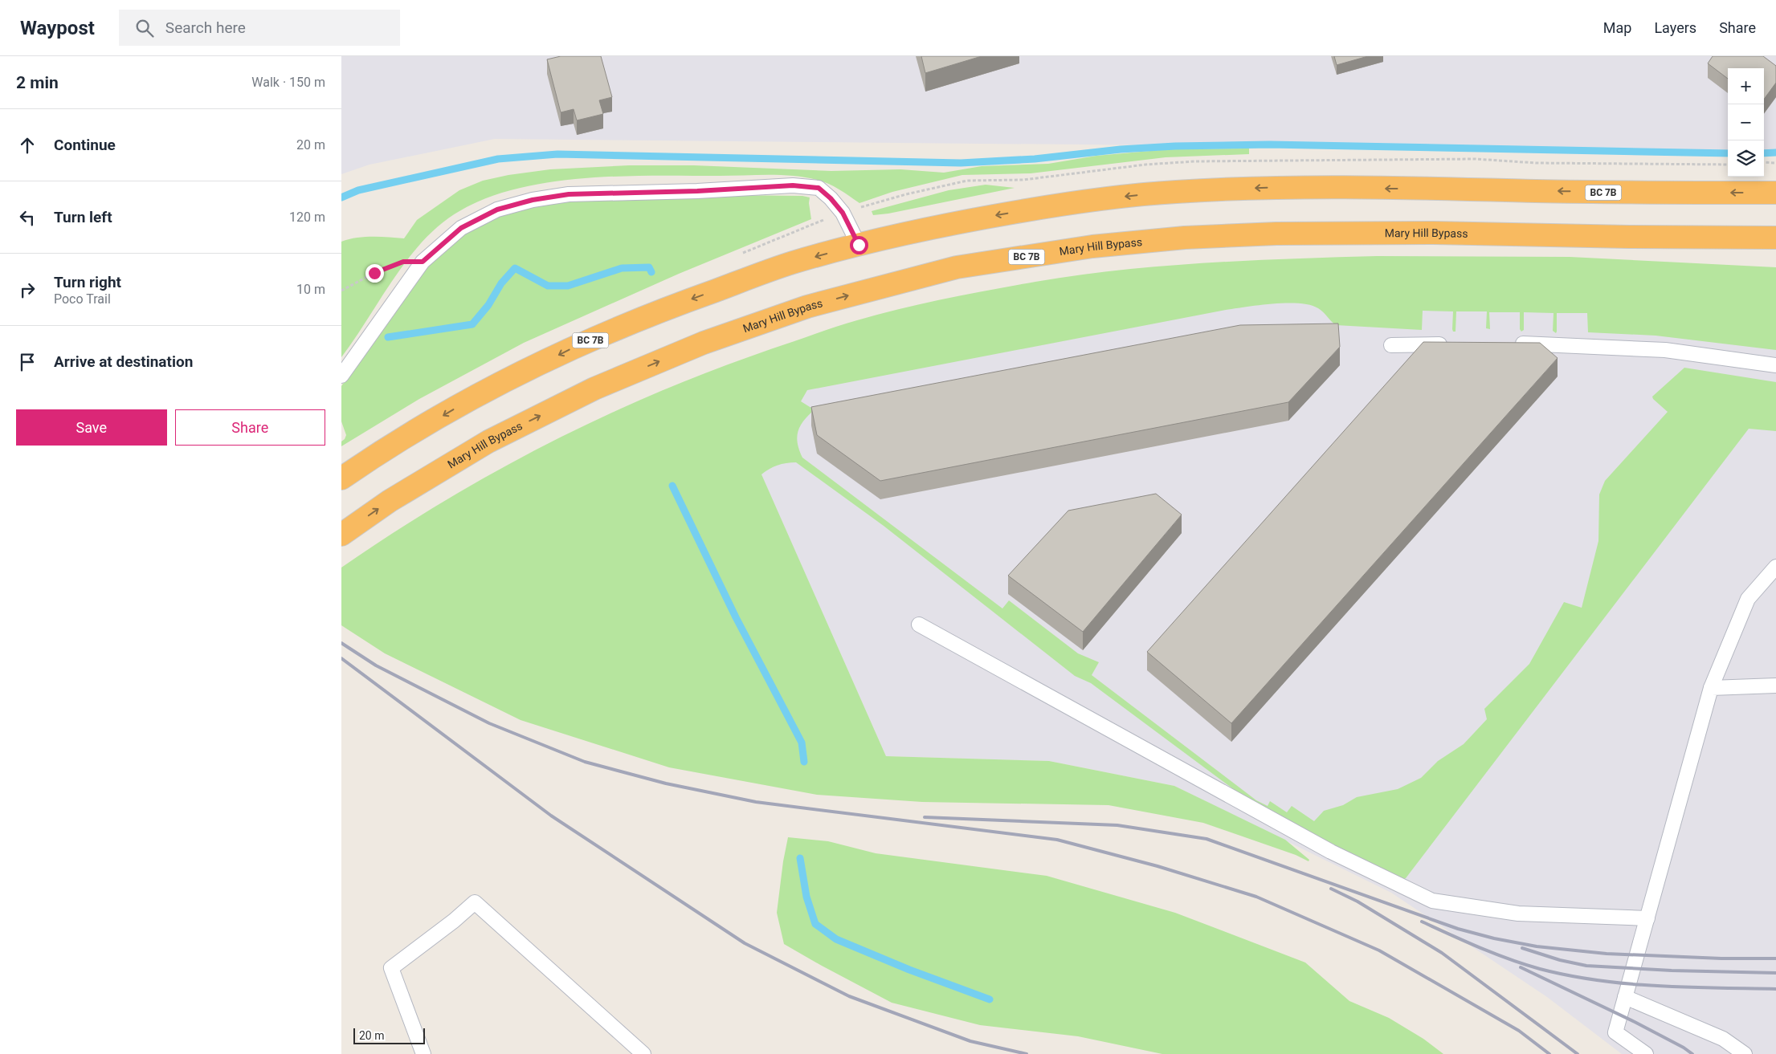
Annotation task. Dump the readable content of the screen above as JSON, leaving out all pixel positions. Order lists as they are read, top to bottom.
{
  "streets": {
    "highway": ["BC 7B", "Mary Hill Bypass"]
  },
  "scale_bar": "20 m",
  "page": {
    "header": "Waypost",
    "search": "Search here",
    "nav": ["Map", "Layers", "Share"],
    "heading": ["2 min", "Walk · 150 m"],
    "map_buttons": ["+", "−"],
    "list": [
      ["Continue", "20 m"],
      ["Turn left", "120 m"],
      ["Turn right", "Poco Trail", "10 m"],
      "Arrive at destination"
    ],
    "buttons": ["Save", "Share"],
    "scale": "20 m"
  }
}
